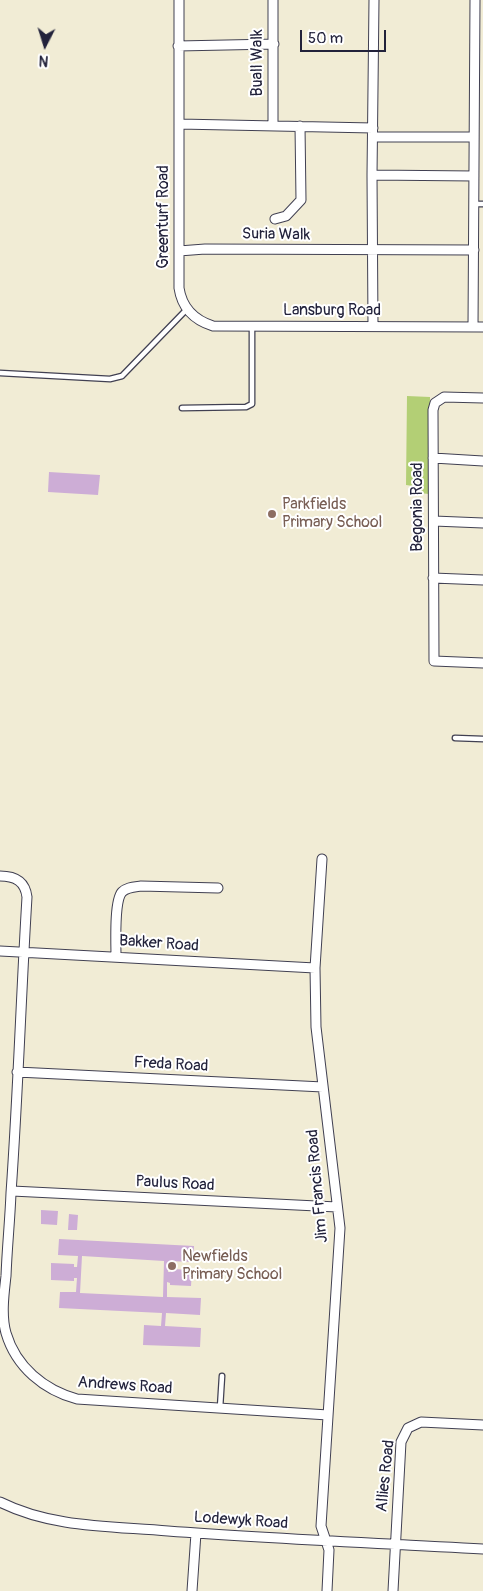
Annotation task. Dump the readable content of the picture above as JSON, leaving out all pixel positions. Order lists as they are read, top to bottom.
{
  "streets": {
    "street": [
      "Buall Walk",
      "Greenturf Road",
      "Suria Walk",
      "Lansburg Road",
      "Begonia Road",
      "Bakker Road",
      "Freda Road",
      "Paulus Road",
      "Jim Francis Road",
      "Andrews Road",
      "Allies Road",
      "Lodewyk Road"
    ]
  },
  "crossings": [
    ["Greenturf Road", "Suria Walk"],
    ["Greenturf Road", "Lansburg Road"],
    ["Bakker Road", "Jim Francis Road"],
    ["Bakker Road", "Andrews Road"],
    ["Freda Road", "Jim Francis Road"],
    ["Freda Road", "Andrews Road"],
    ["Paulus Road", "Jim Francis Road"],
    ["Paulus Road", "Andrews Road"],
    ["Jim Francis Road", "Andrews Road"],
    ["Jim Francis Road", "Lodewyk Road"],
    ["Allies Road", "Lodewyk Road"]
  ],
  "places": ["Parkfields Primary School", "Newfields Primary School"],
  "scale_bar": "50 m",
  "north": "bottom"
}
